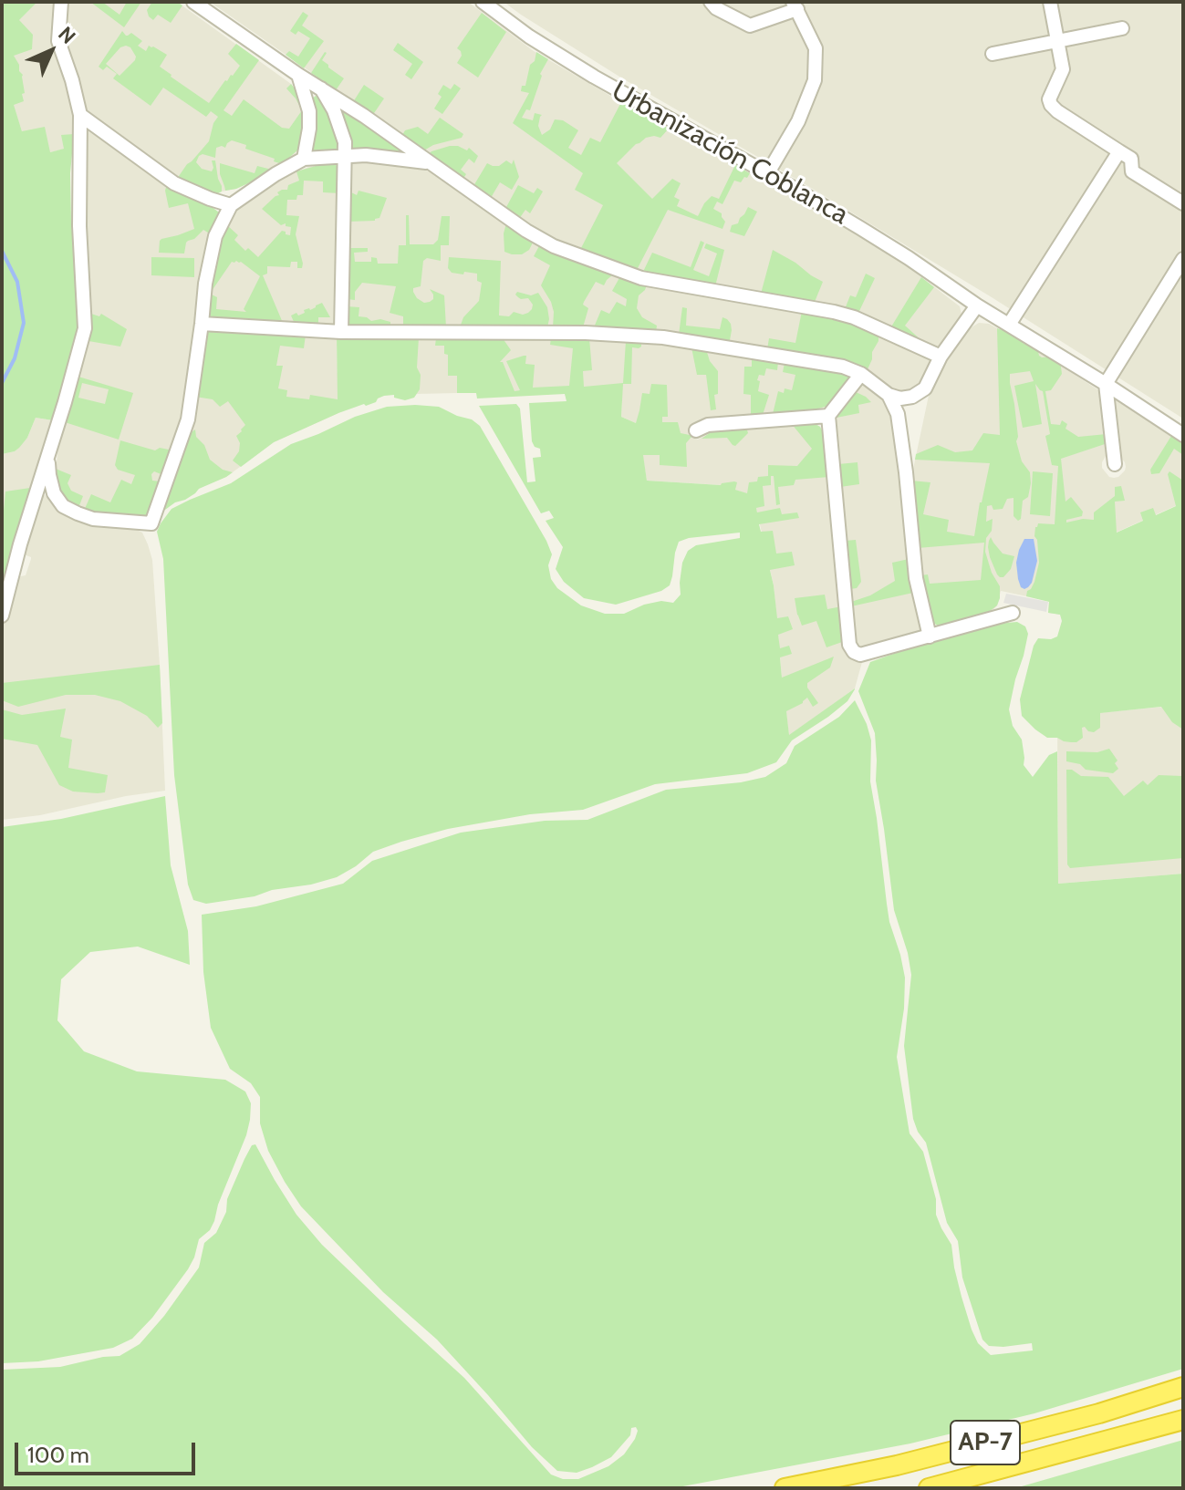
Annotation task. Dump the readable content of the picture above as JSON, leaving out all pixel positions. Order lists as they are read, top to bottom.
{
  "streets": {
    "highway": ["AP-7"],
    "street": ["Urbanización Coblanca"]
  },
  "scale_bar": "100 m",
  "north": "top right"
}
